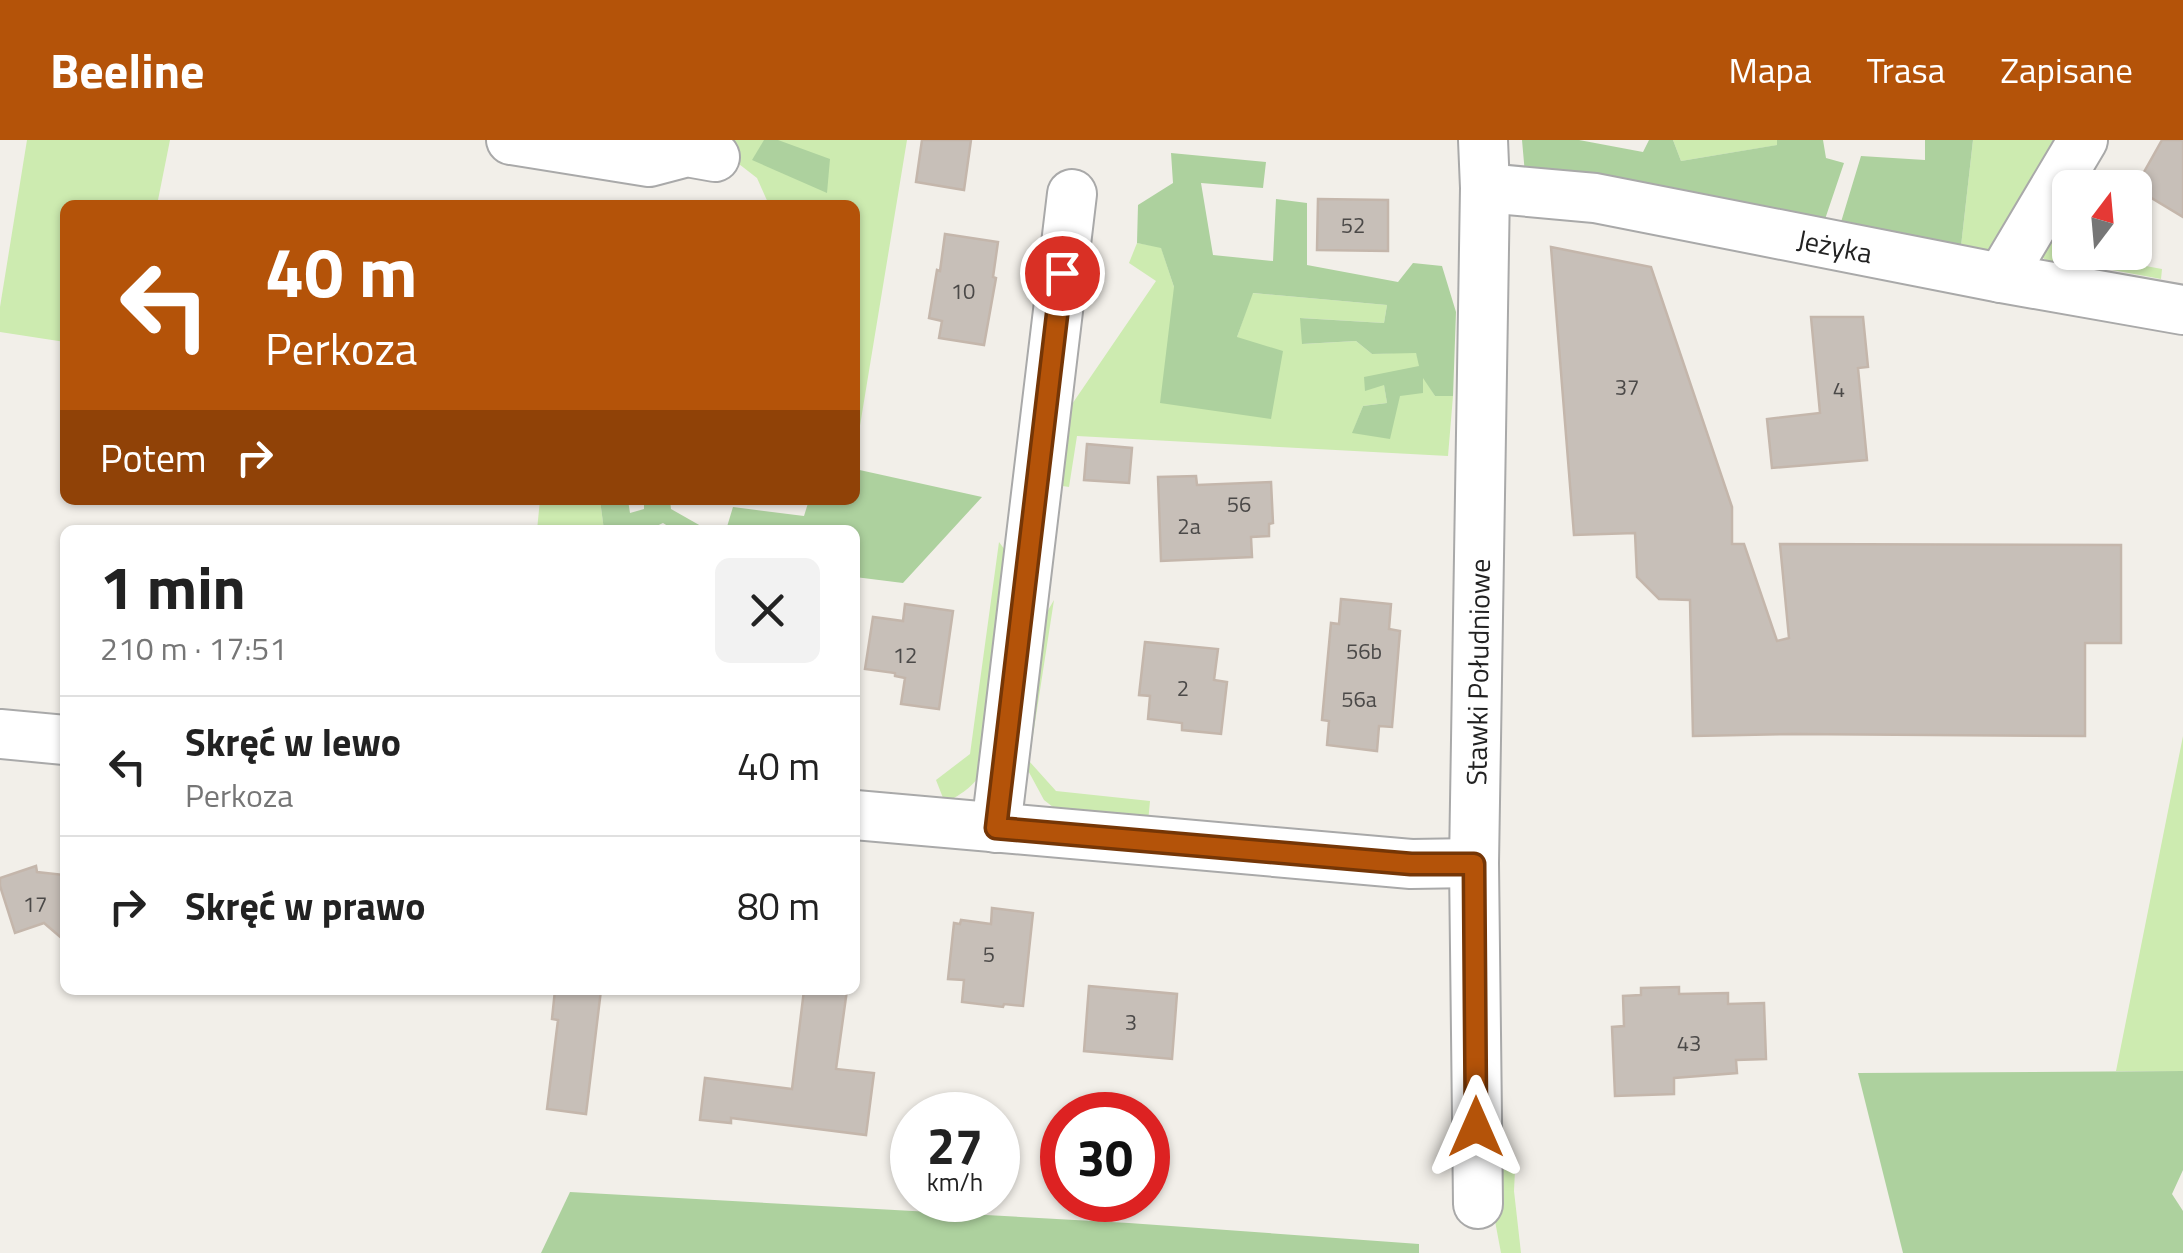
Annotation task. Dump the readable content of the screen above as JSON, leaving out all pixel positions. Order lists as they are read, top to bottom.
{
  "streets": {
    "street": ["Jeżyka", "Stawki Południowe"]
  },
  "crossings": [
    ["Jeżyka", "Stawki Południowe"]
  ],
  "house_numbers": [
    "52",
    "10",
    "37",
    "4",
    "56",
    "2a",
    "56b",
    "12",
    "2",
    "56a",
    "17",
    "5",
    "3",
    "43"
  ],
  "north": "top",
  "page": {
    "header": "Beeline",
    "nav": ["Mapa", "Trasa", "Zapisane"],
    "turn": ["40 m", "Perkoza"],
    "then": "Potem",
    "heading": ["1 min", "210 m · 17:51"],
    "list": [
      {
        "name": "Skręć w lewo",
        "note": "Perkoza",
        "value": "40 m"
      },
      {
        "name": "Skręć w prawo",
        "value": "80 m"
      }
    ],
    "speed": "27 km/h",
    "limit": "30"
  }
}
